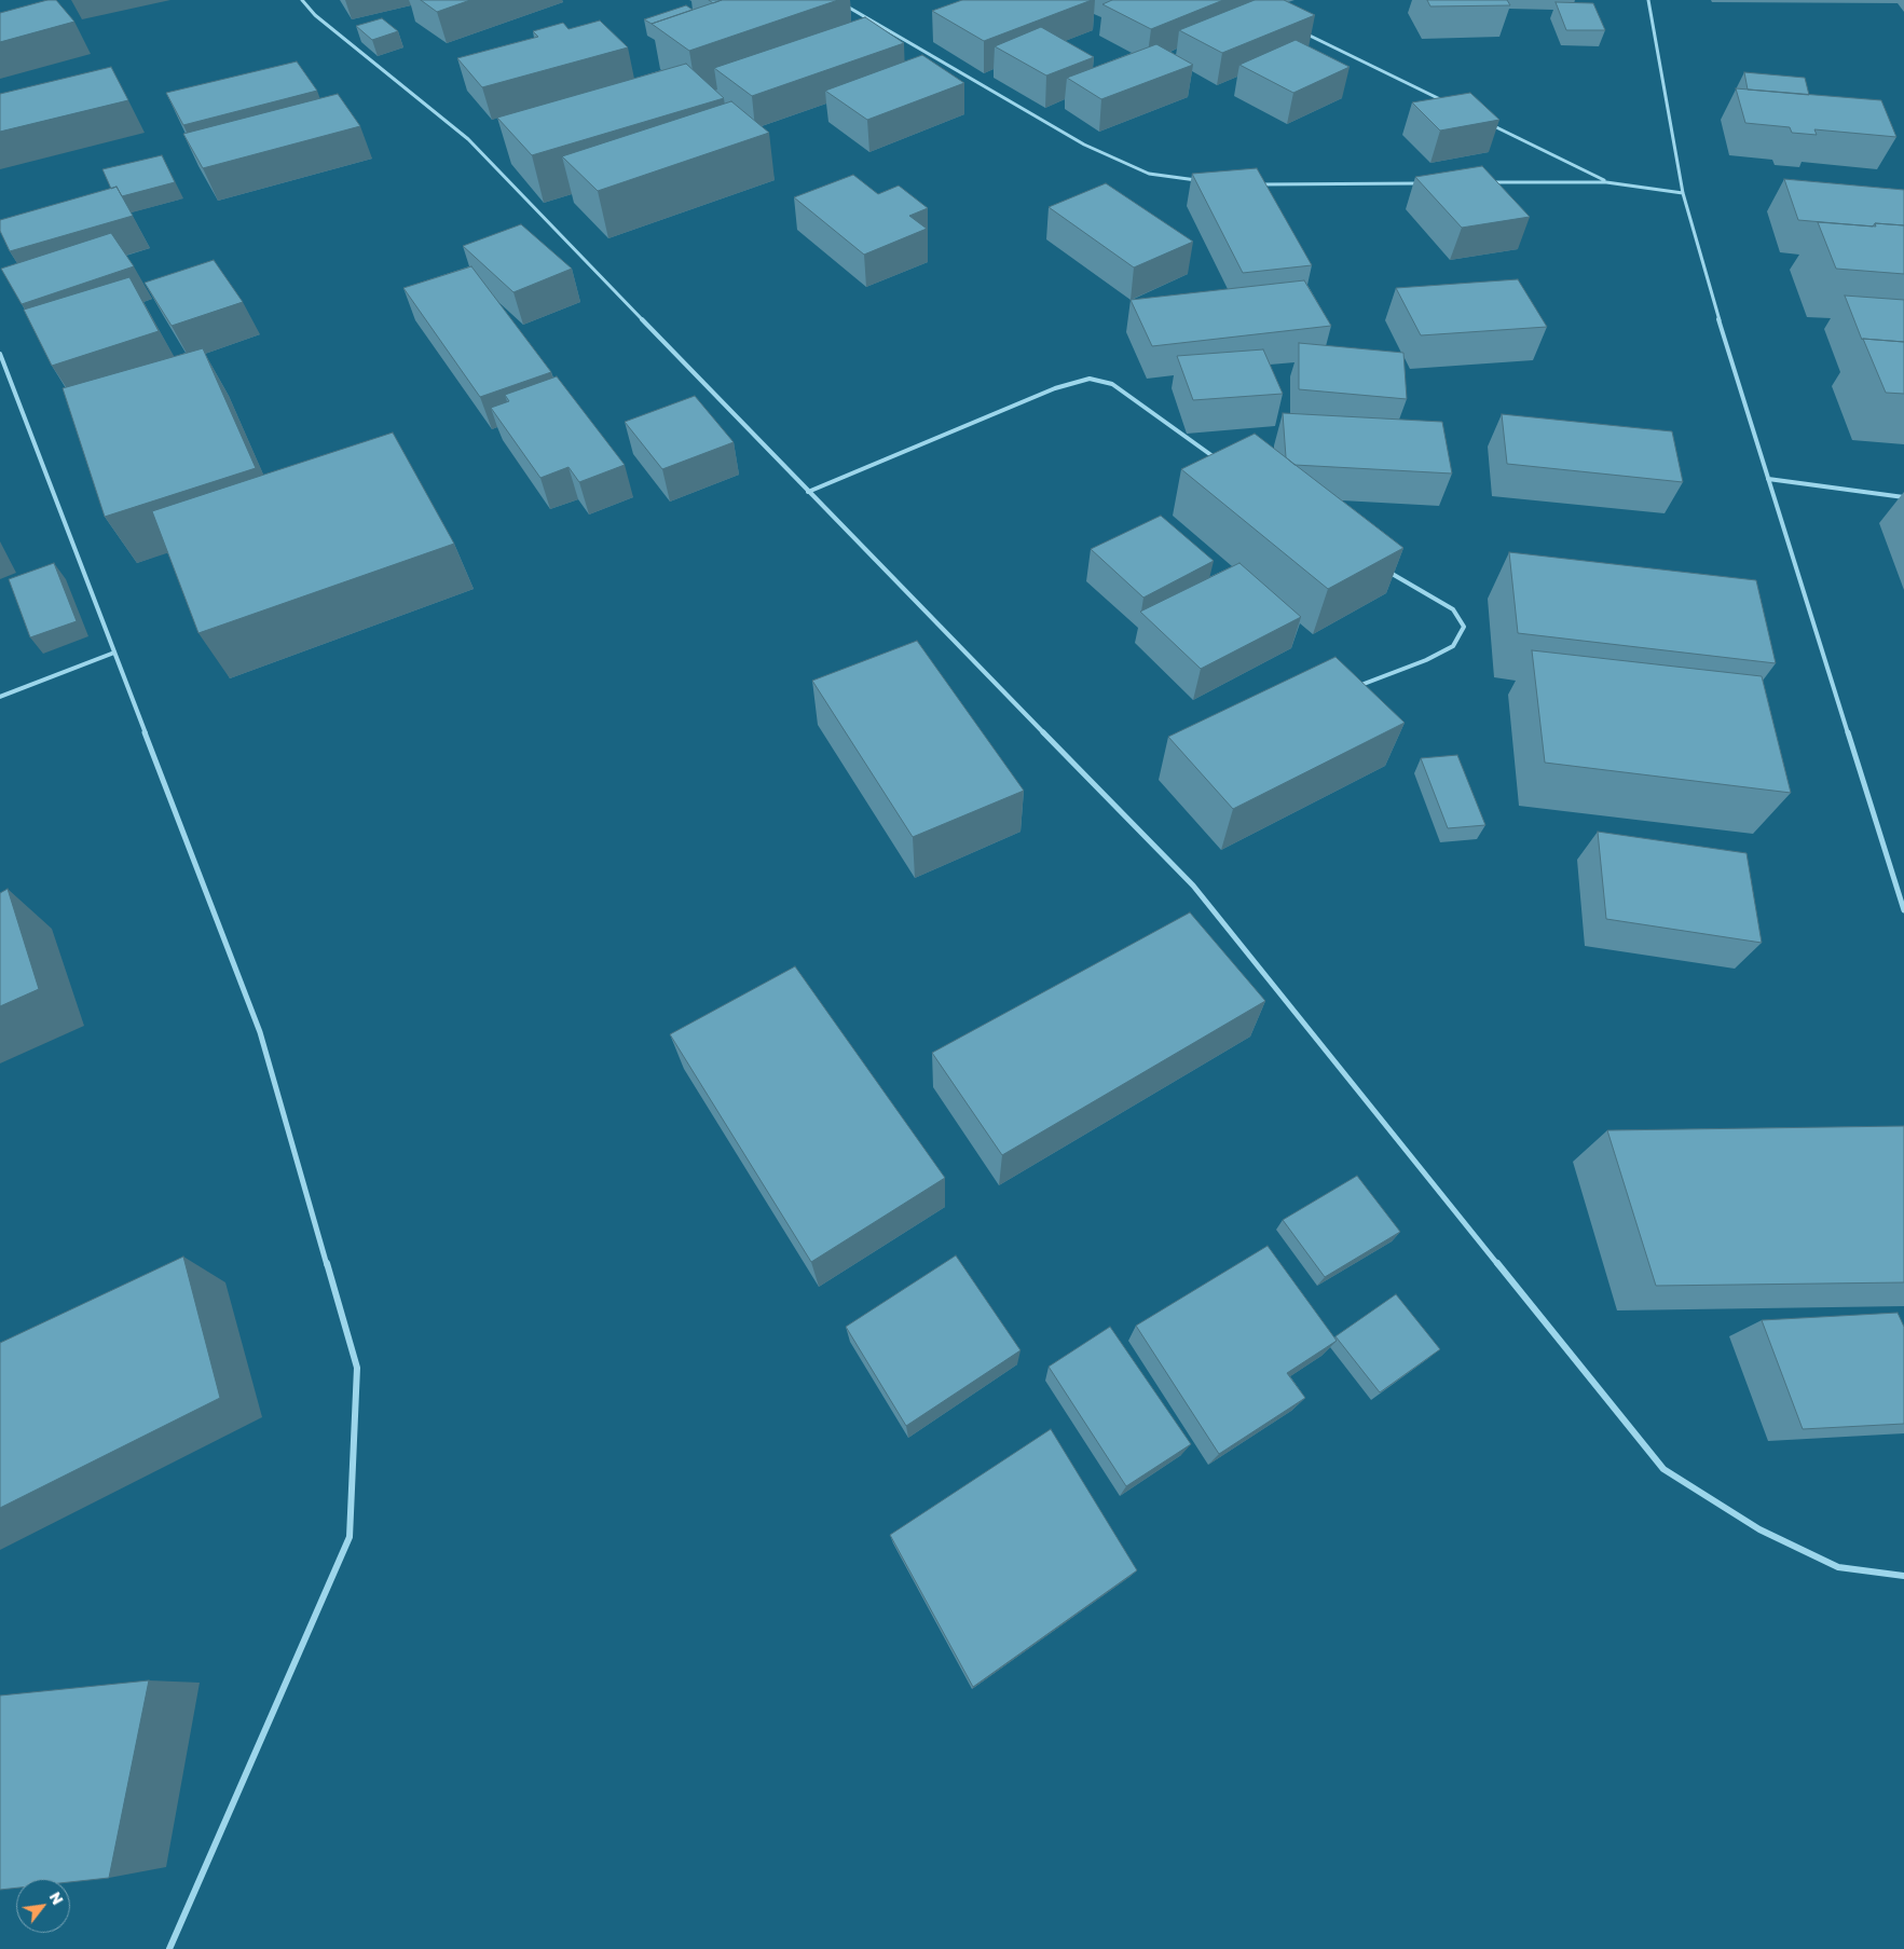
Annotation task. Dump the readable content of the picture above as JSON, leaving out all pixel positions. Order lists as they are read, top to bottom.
{
  "north": "top right"
}
